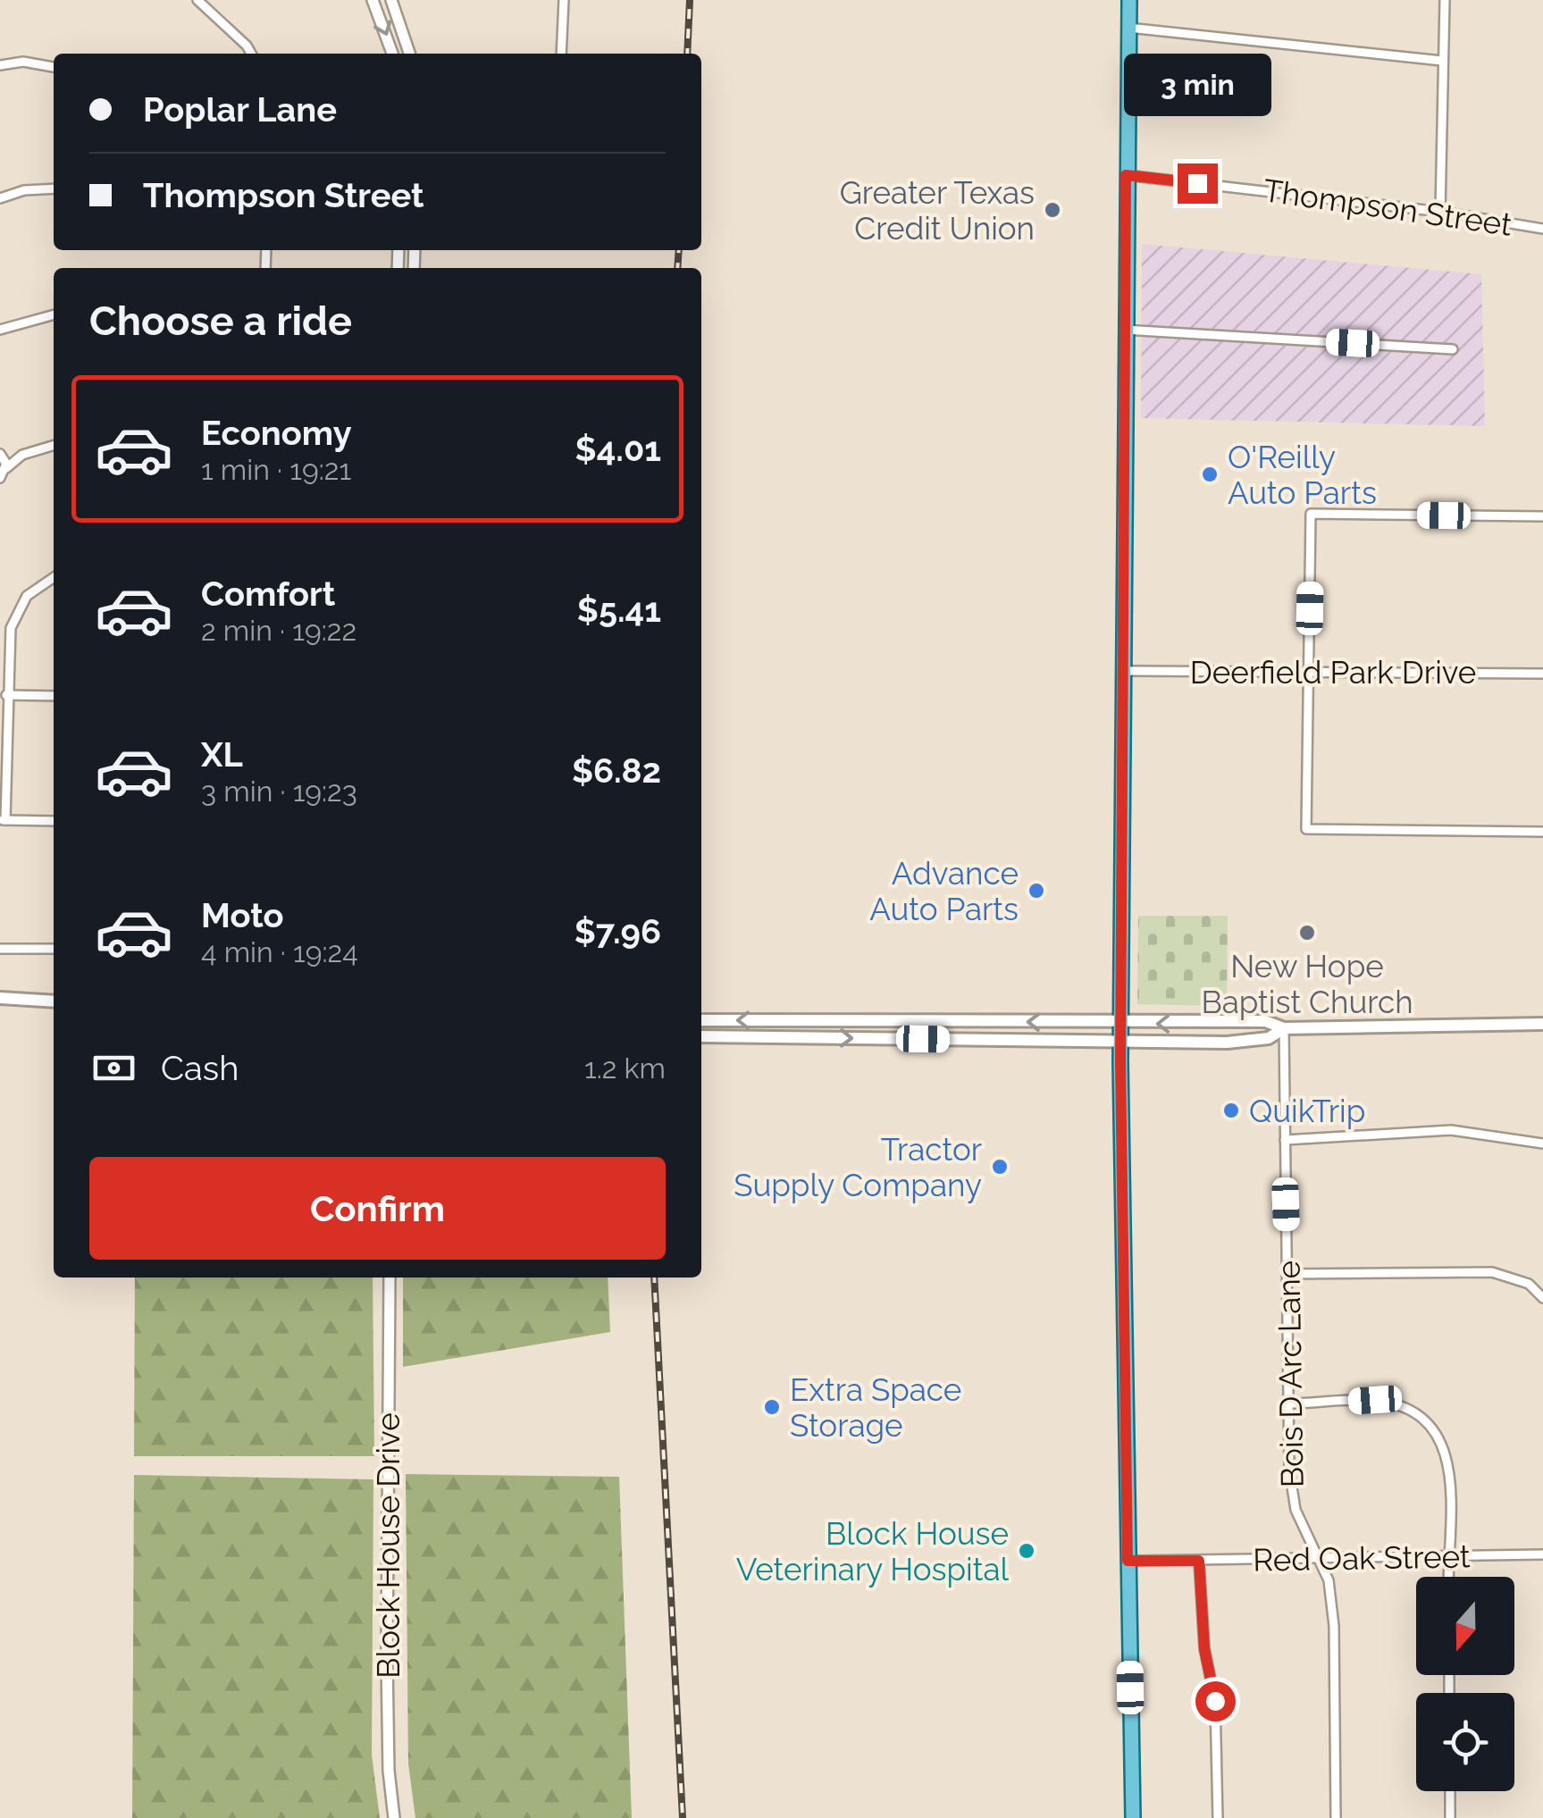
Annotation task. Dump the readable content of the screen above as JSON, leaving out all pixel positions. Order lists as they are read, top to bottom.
{
  "streets": {
    "street": [
      "Thompson Street",
      "Deerfield Park Drive",
      "Bois D Arc Lane",
      "Block House Drive",
      "Red Oak Street"
    ]
  },
  "crossings": [
    ["Bois D Arc Lane", "Red Oak Street"]
  ],
  "places": [
    "Greater Texas Credit Union",
    "O'Reilly Auto Parts",
    "Advance Auto Parts",
    "New Hope Baptist Church",
    "QuikTrip",
    "Tractor Supply Company",
    "Extra Space Storage",
    "Block House Veterinary Hospital"
  ],
  "north": "bottom",
  "page": {
    "bubble": "3 min",
    "banner": ["Poplar Lane", "Thompson Street"],
    "heading": "Choose a ride",
    "list": [
      {
        "name": "Economy",
        "note": "1 min · 19:21",
        "value": "$4.01"
      },
      {
        "name": "Comfort",
        "note": "2 min · 19:22",
        "value": "$5.41"
      },
      {
        "name": "XL",
        "note": "3 min · 19:23",
        "value": "$6.82"
      },
      {
        "name": "Moto",
        "note": "4 min · 19:24",
        "value": "$7.96"
      }
    ],
    "pay": ["Cash", "1.2 km"],
    "buttons": "Confirm"
  }
}
